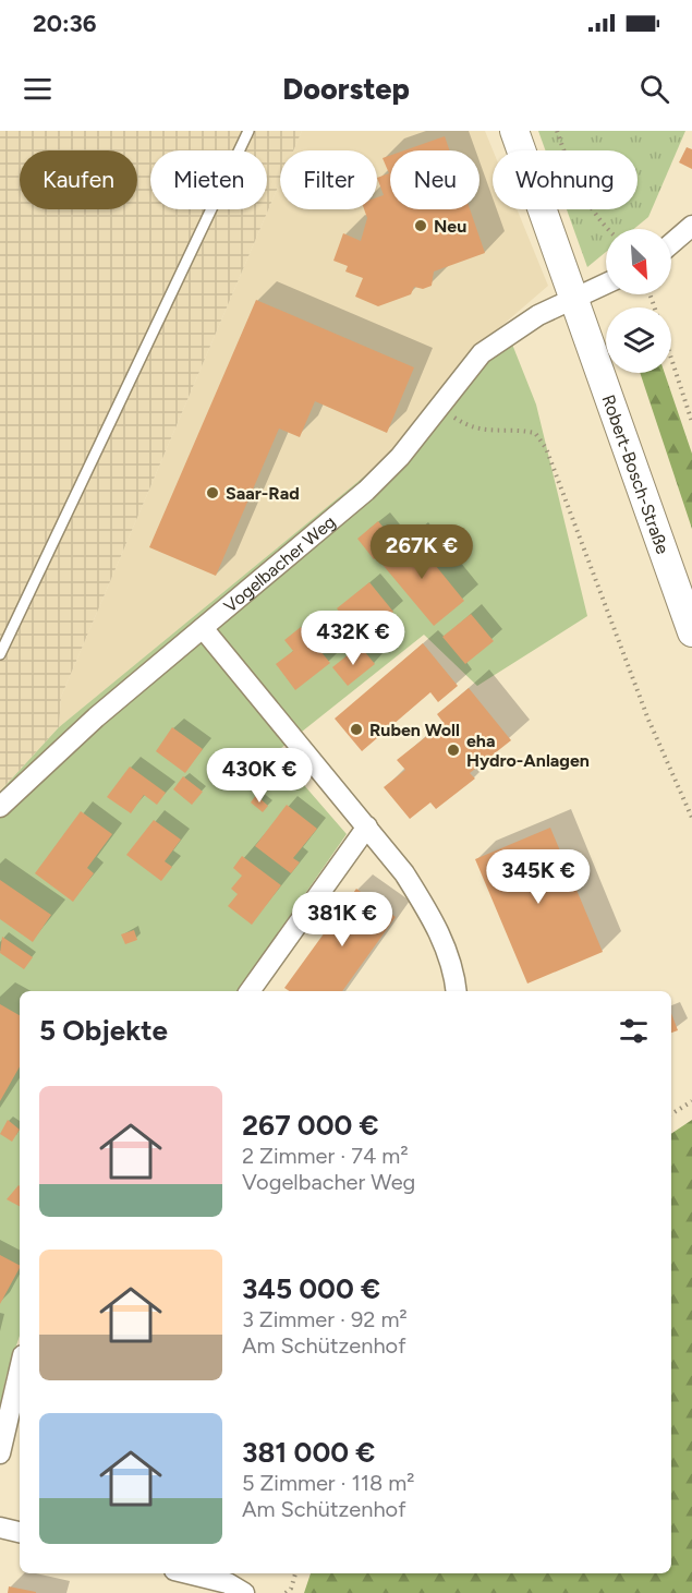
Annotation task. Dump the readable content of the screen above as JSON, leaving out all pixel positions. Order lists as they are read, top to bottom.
{
  "streets": {
    "main road": ["Robert-Bosch-Straße"],
    "street": ["Vogelbacher Weg"]
  },
  "crossings": [
    ["Robert-Bosch-Straße", "Vogelbacher Weg"]
  ],
  "places": [
    "Neu",
    "Saar-Rad",
    "Ruben Woll",
    "eha Hydro-Anlagen"
  ],
  "north": "bottom right",
  "page": {
    "status": "20:36",
    "header": "Doorstep",
    "chip": [
      "Kaufen",
      "Mieten",
      "Filter",
      "Neu",
      "Wohnung"
    ],
    "price": [
      "267K €",
      "432K €",
      "430K €",
      "345K €",
      "381K €"
    ],
    "heading": "5 Objekte",
    "list": [
      {
        "name": "267 000 €",
        "note": "2 Zimmer · 74 m² · Vogelbacher Weg"
      },
      {
        "name": "345 000 €",
        "note": "3 Zimmer · 92 m² · Am Schützenhof"
      },
      {
        "name": "381 000 €",
        "note": "5 Zimmer · 118 m² · Am Schützenhof"
      }
    ]
  }
}
